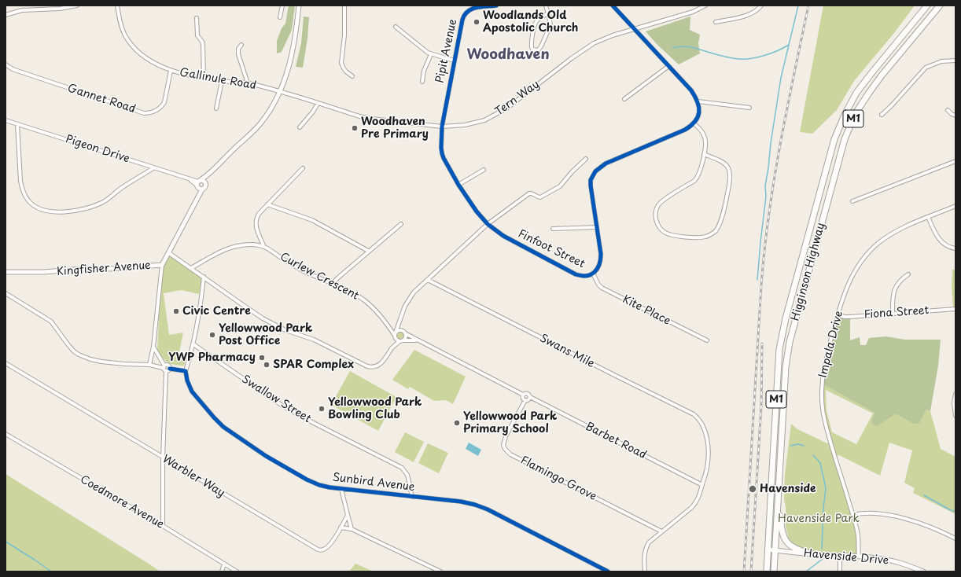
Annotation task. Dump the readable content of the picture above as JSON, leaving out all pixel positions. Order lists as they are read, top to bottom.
{
  "streets": {
    "highway": ["M1", "Higginson Highway"],
    "street": [
      "Pipit Avenue",
      "Gallinule Road",
      "Tern Way",
      "Gannet Road",
      "Pigeon Drive",
      "Finfoot Street",
      "Kingfisher Avenue",
      "Curlew Crescent",
      "Kite Place",
      "Fiona Street",
      "Impala Drive",
      "Swans Mile",
      "Swallow Street",
      "Barbet Road",
      "Warbler Way",
      "Flamingo Grove",
      "Sunbird Avenue",
      "Coedmore Avenue",
      "Havenside Drive"
    ]
  },
  "crossings": [
    ["Pipit Avenue", "Tern Way"],
    ["Pipit Avenue", "Finfoot Street"],
    ["Gallinule Road", "Tern Way"],
    ["Gallinule Road", "Gannet Road"],
    ["Tern Way", "Finfoot Street"],
    ["Pigeon Drive", "Kingfisher Avenue"],
    ["Finfoot Street", "Kite Place"],
    ["Higginson Highway", "Havenside Drive"],
    ["Fiona Street", "Impala Drive"],
    ["Impala Drive", "Havenside Drive"],
    ["Swans Mile", "Barbet Road"],
    ["Swallow Street", "Sunbird Avenue"],
    ["Barbet Road", "Flamingo Grove"]
  ],
  "districts": ["Woodhaven"],
  "parks": ["Havenside Park"],
  "places": [
    "Woodlands Old Apostolic Church",
    "Woodhaven Pre Primary",
    "Civic Centre",
    "Yellowwood Park Post Office",
    "YWP Pharmacy",
    "SPAR Complex",
    "Yellowwood Park Bowling Club",
    "Yellowwood Park Primary School",
    "Havenside"
  ]
}
